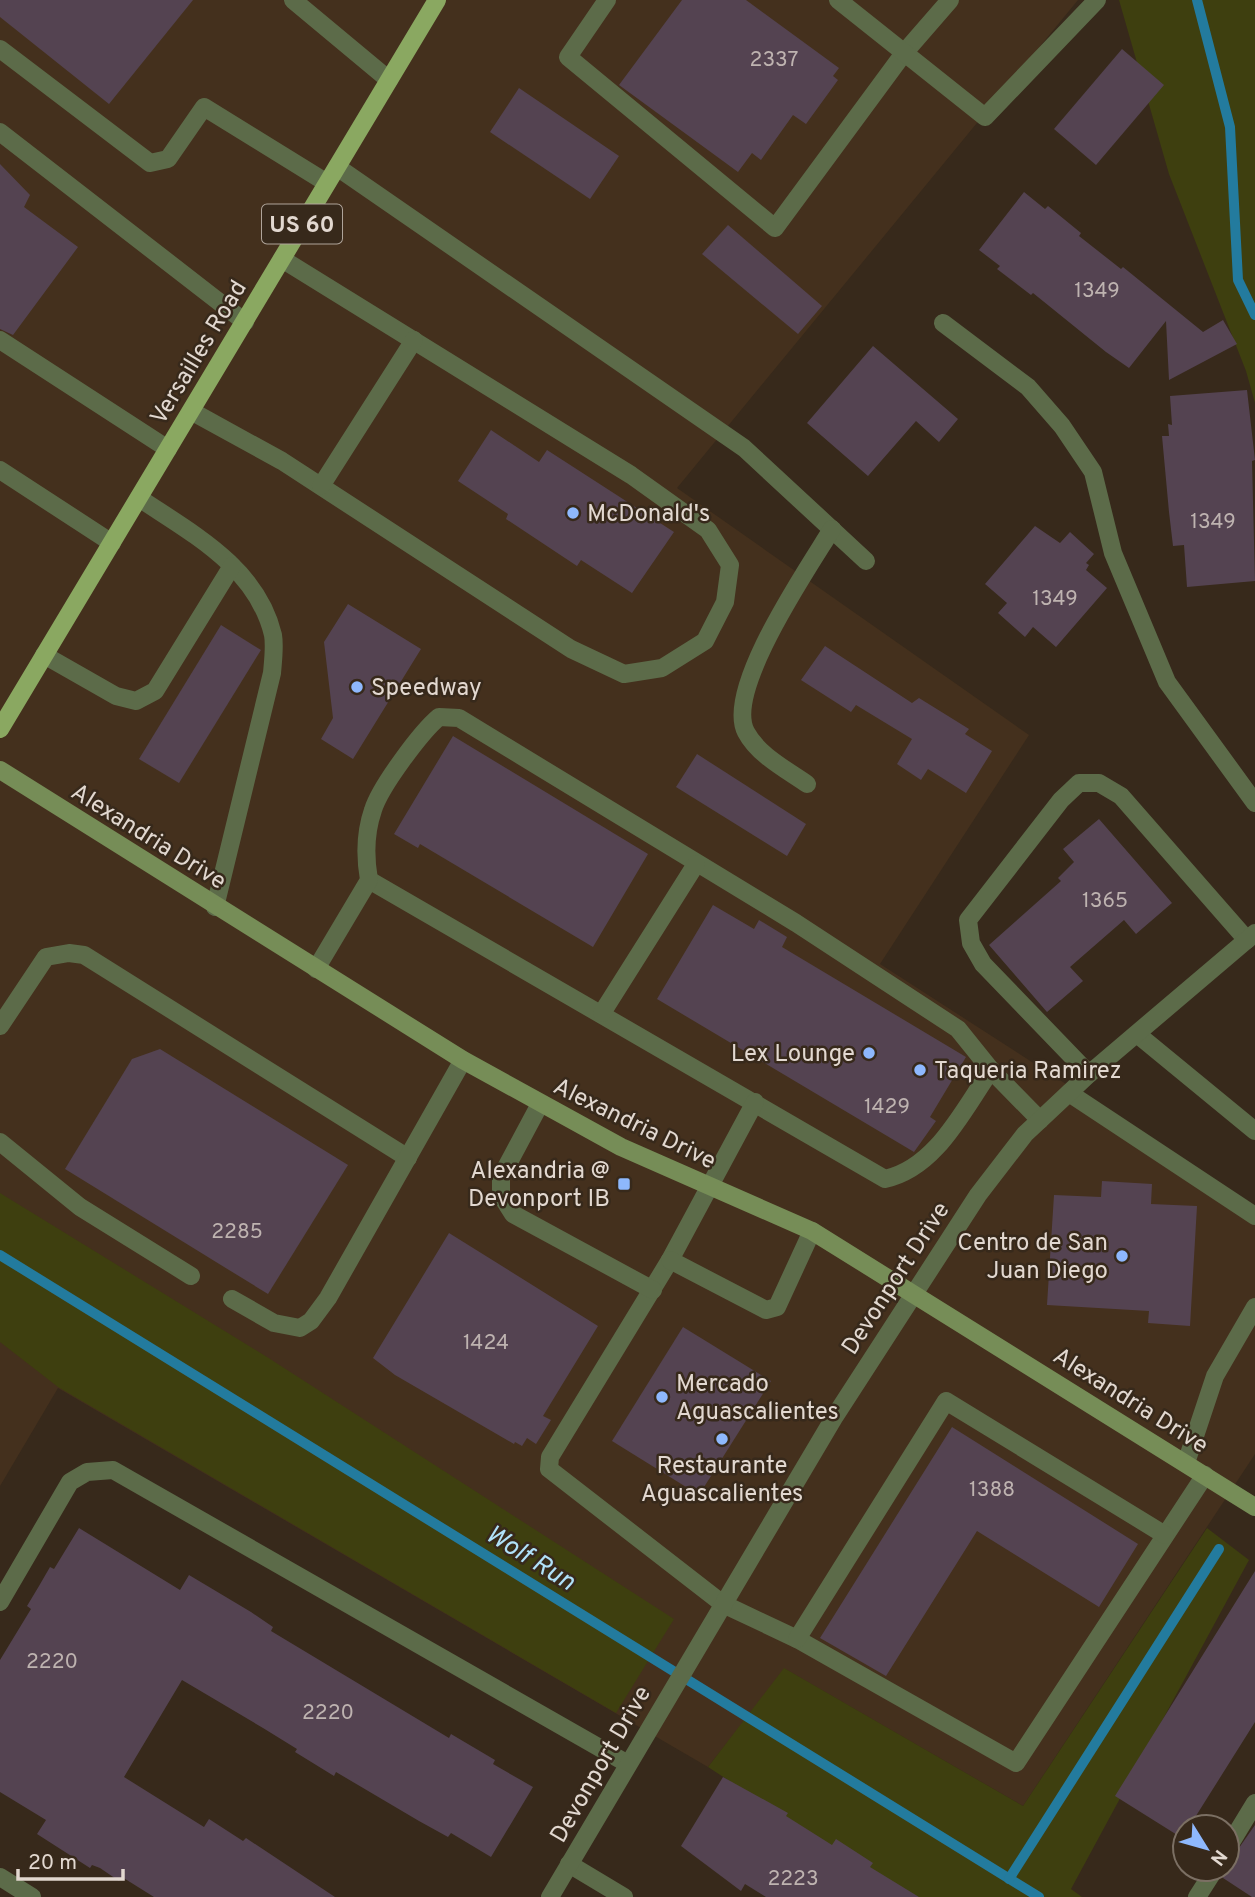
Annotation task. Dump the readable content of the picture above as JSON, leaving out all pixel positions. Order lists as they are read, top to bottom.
{
  "streets": {
    "main road": ["US 60", "Versailles Road"],
    "street": ["Alexandria Drive", "Devonport Drive"]
  },
  "crossings": [
    ["Alexandria Drive", "Devonport Drive"]
  ],
  "water": ["Wolf Run"],
  "places": {
    "other": [
      "McDonald's",
      "Speedway",
      "Lex Lounge",
      "Taqueria Ramirez",
      "Centro de San Juan Diego",
      "Mercado Aguascalientes",
      "Restaurante Aguascalientes"
    ],
    "transit": ["Alexandria @ Devonport IB"]
  },
  "house_numbers": [
    "2337",
    "1349",
    "1349",
    "1349",
    "1365",
    "1429",
    "2285",
    "1424",
    "1388",
    "2220",
    "2220",
    "2223"
  ],
  "scale_bar": "20 m",
  "north": "bottom right"
}
